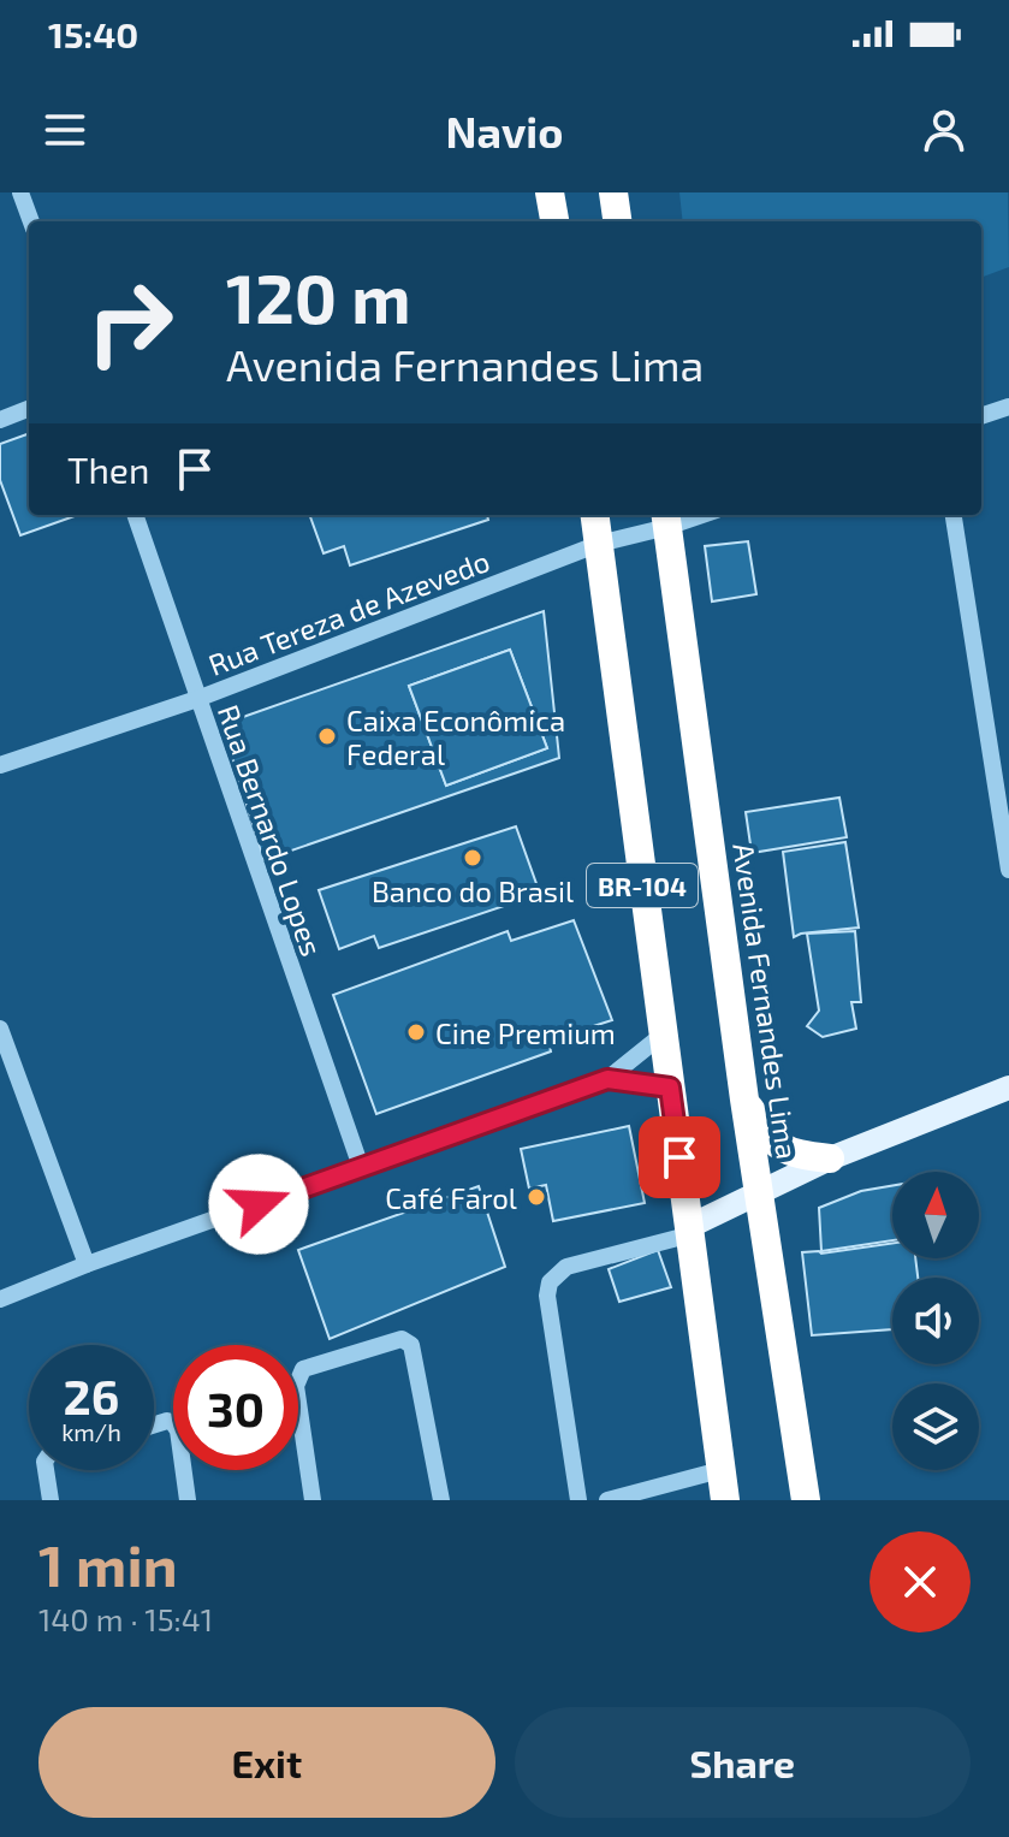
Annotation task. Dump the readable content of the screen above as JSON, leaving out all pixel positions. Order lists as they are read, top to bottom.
{
  "streets": {
    "highway": ["BR-104", "Avenida Fernandes Lima"],
    "street": ["Rua Tereza de Azevedo", "Rua Bernardo Lopes"]
  },
  "crossings": [
    ["Rua Tereza de Azevedo", "Rua Bernardo Lopes"],
    ["Rua Tereza de Azevedo", "BR-104"],
    ["Rua Tereza de Azevedo", "Avenida Fernandes Lima"]
  ],
  "places": [
    "Caixa Econômica Federal",
    "Banco do Brasil",
    "Cine Premium",
    "Café Farol"
  ],
  "north": "top",
  "page": {
    "status": "15:40",
    "header": "Navio",
    "turn": ["120 m", "Avenida Fernandes Lima"],
    "then": "Then",
    "speed": "26 km/h",
    "limit": "30",
    "heading": ["1 min", "140 m · 15:41"],
    "buttons": ["Exit", "Share"]
  }
}
